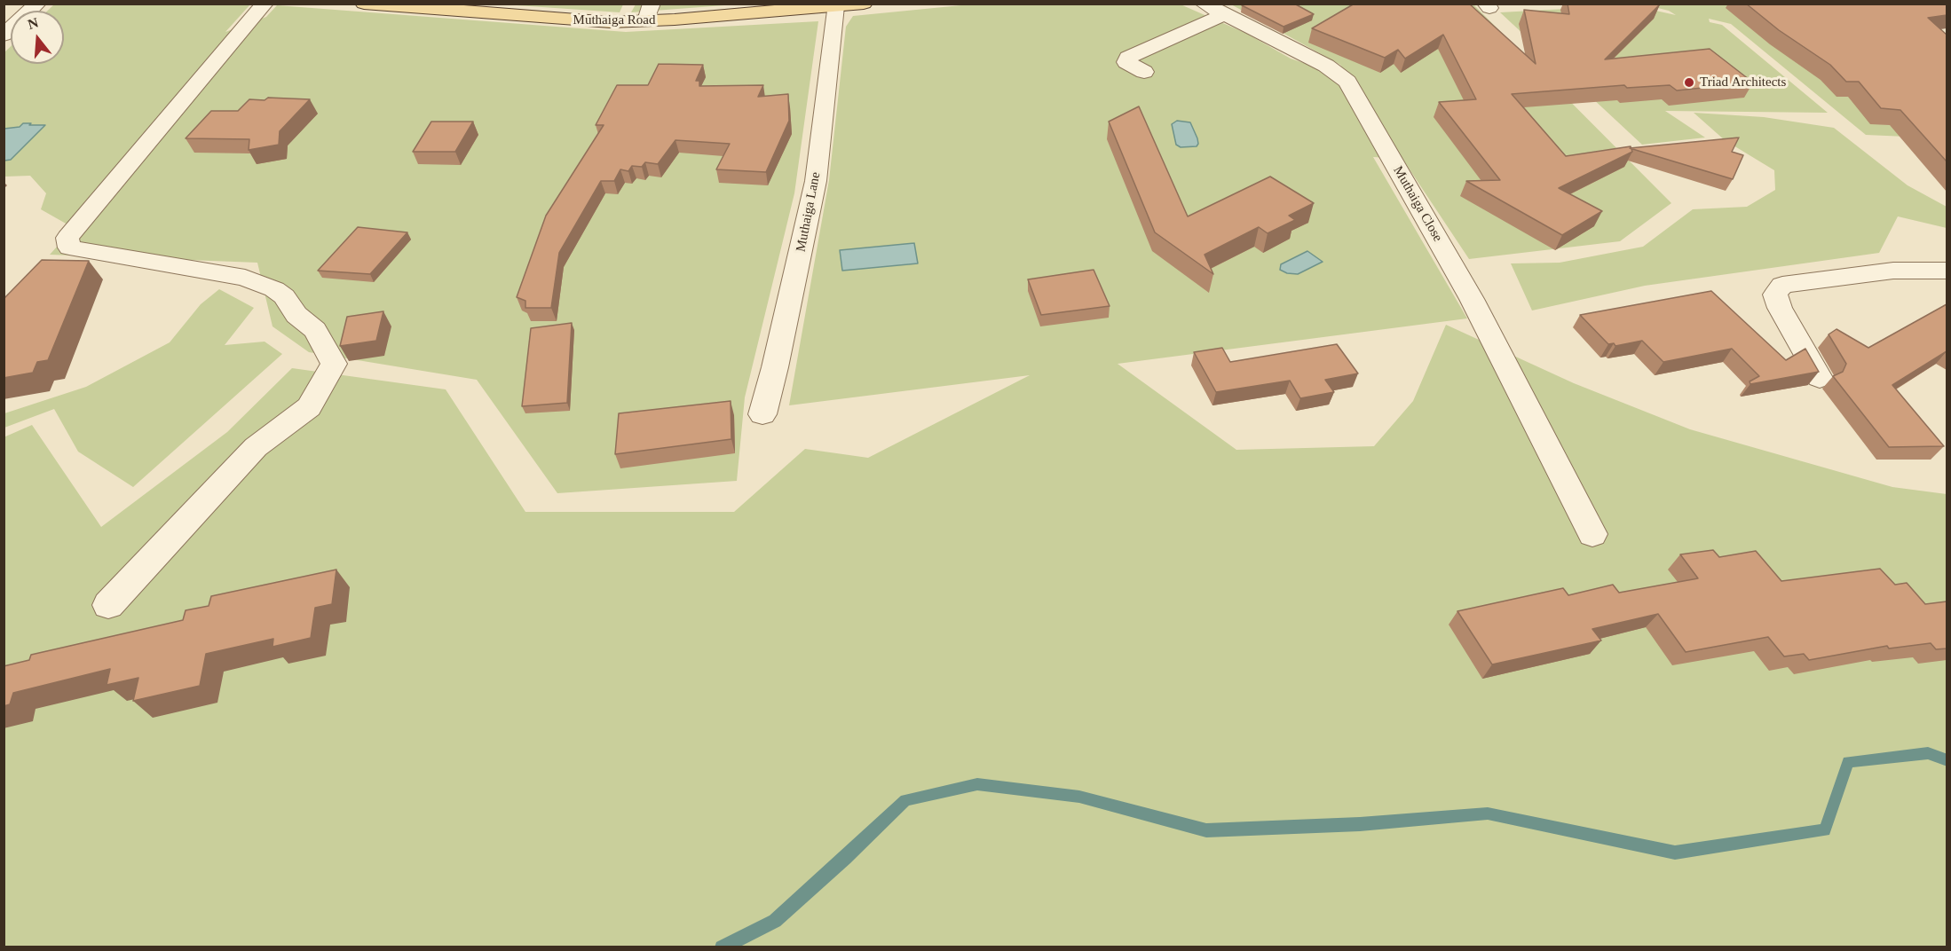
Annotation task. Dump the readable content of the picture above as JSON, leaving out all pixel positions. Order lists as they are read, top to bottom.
{
  "streets": {
    "main road": ["Muthaiga Road"],
    "street": ["Muthaiga Close", "Muthaiga Lane"]
  },
  "crossings": [
    ["Muthaiga Road", "Muthaiga Lane"]
  ],
  "places": ["Triad Architects"],
  "north": "top"
}
